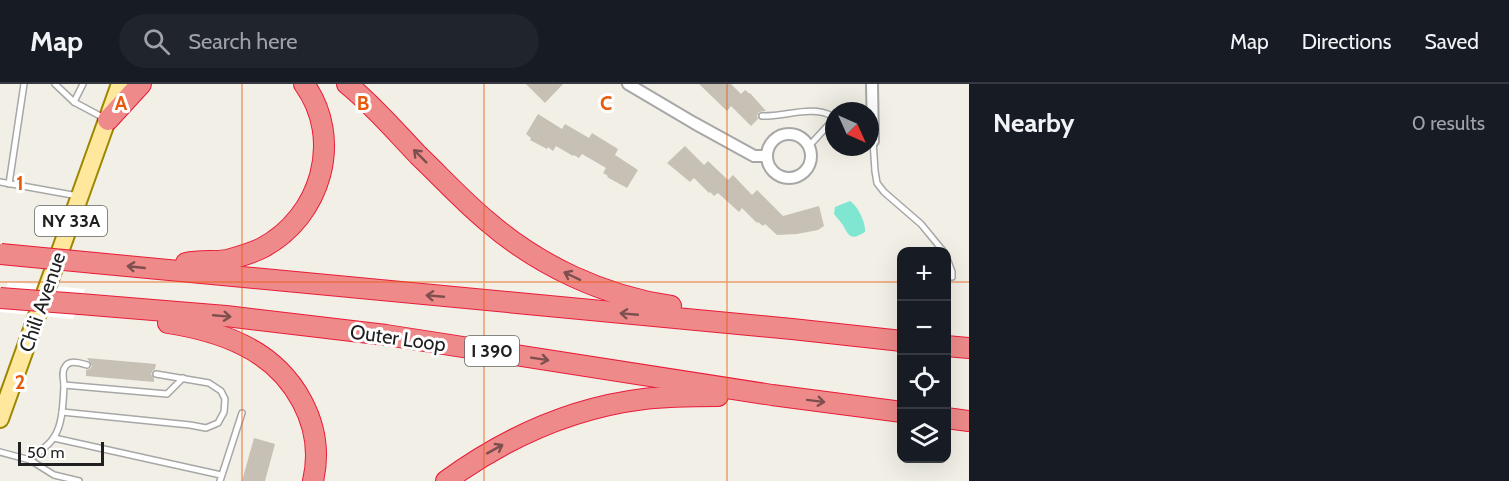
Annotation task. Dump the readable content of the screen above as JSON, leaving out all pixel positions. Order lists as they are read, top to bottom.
{
  "streets": {
    "highway": ["Outer Loop", "I 390"],
    "main road": ["NY 33A", "Chili Avenue"]
  },
  "scale_bar": "50 m",
  "north": "bottom right",
  "page": {
    "header": "Map",
    "search": "Search here",
    "nav": ["Map", "Directions", "Saved"],
    "heading": ["Nearby", "0 results"],
    "map_buttons": ["+", "−"],
    "scale": "50 m"
  },
  "grid": {
    "columns": ["A", "B", "C"],
    "rows": ["1", "2"]
  }
}
